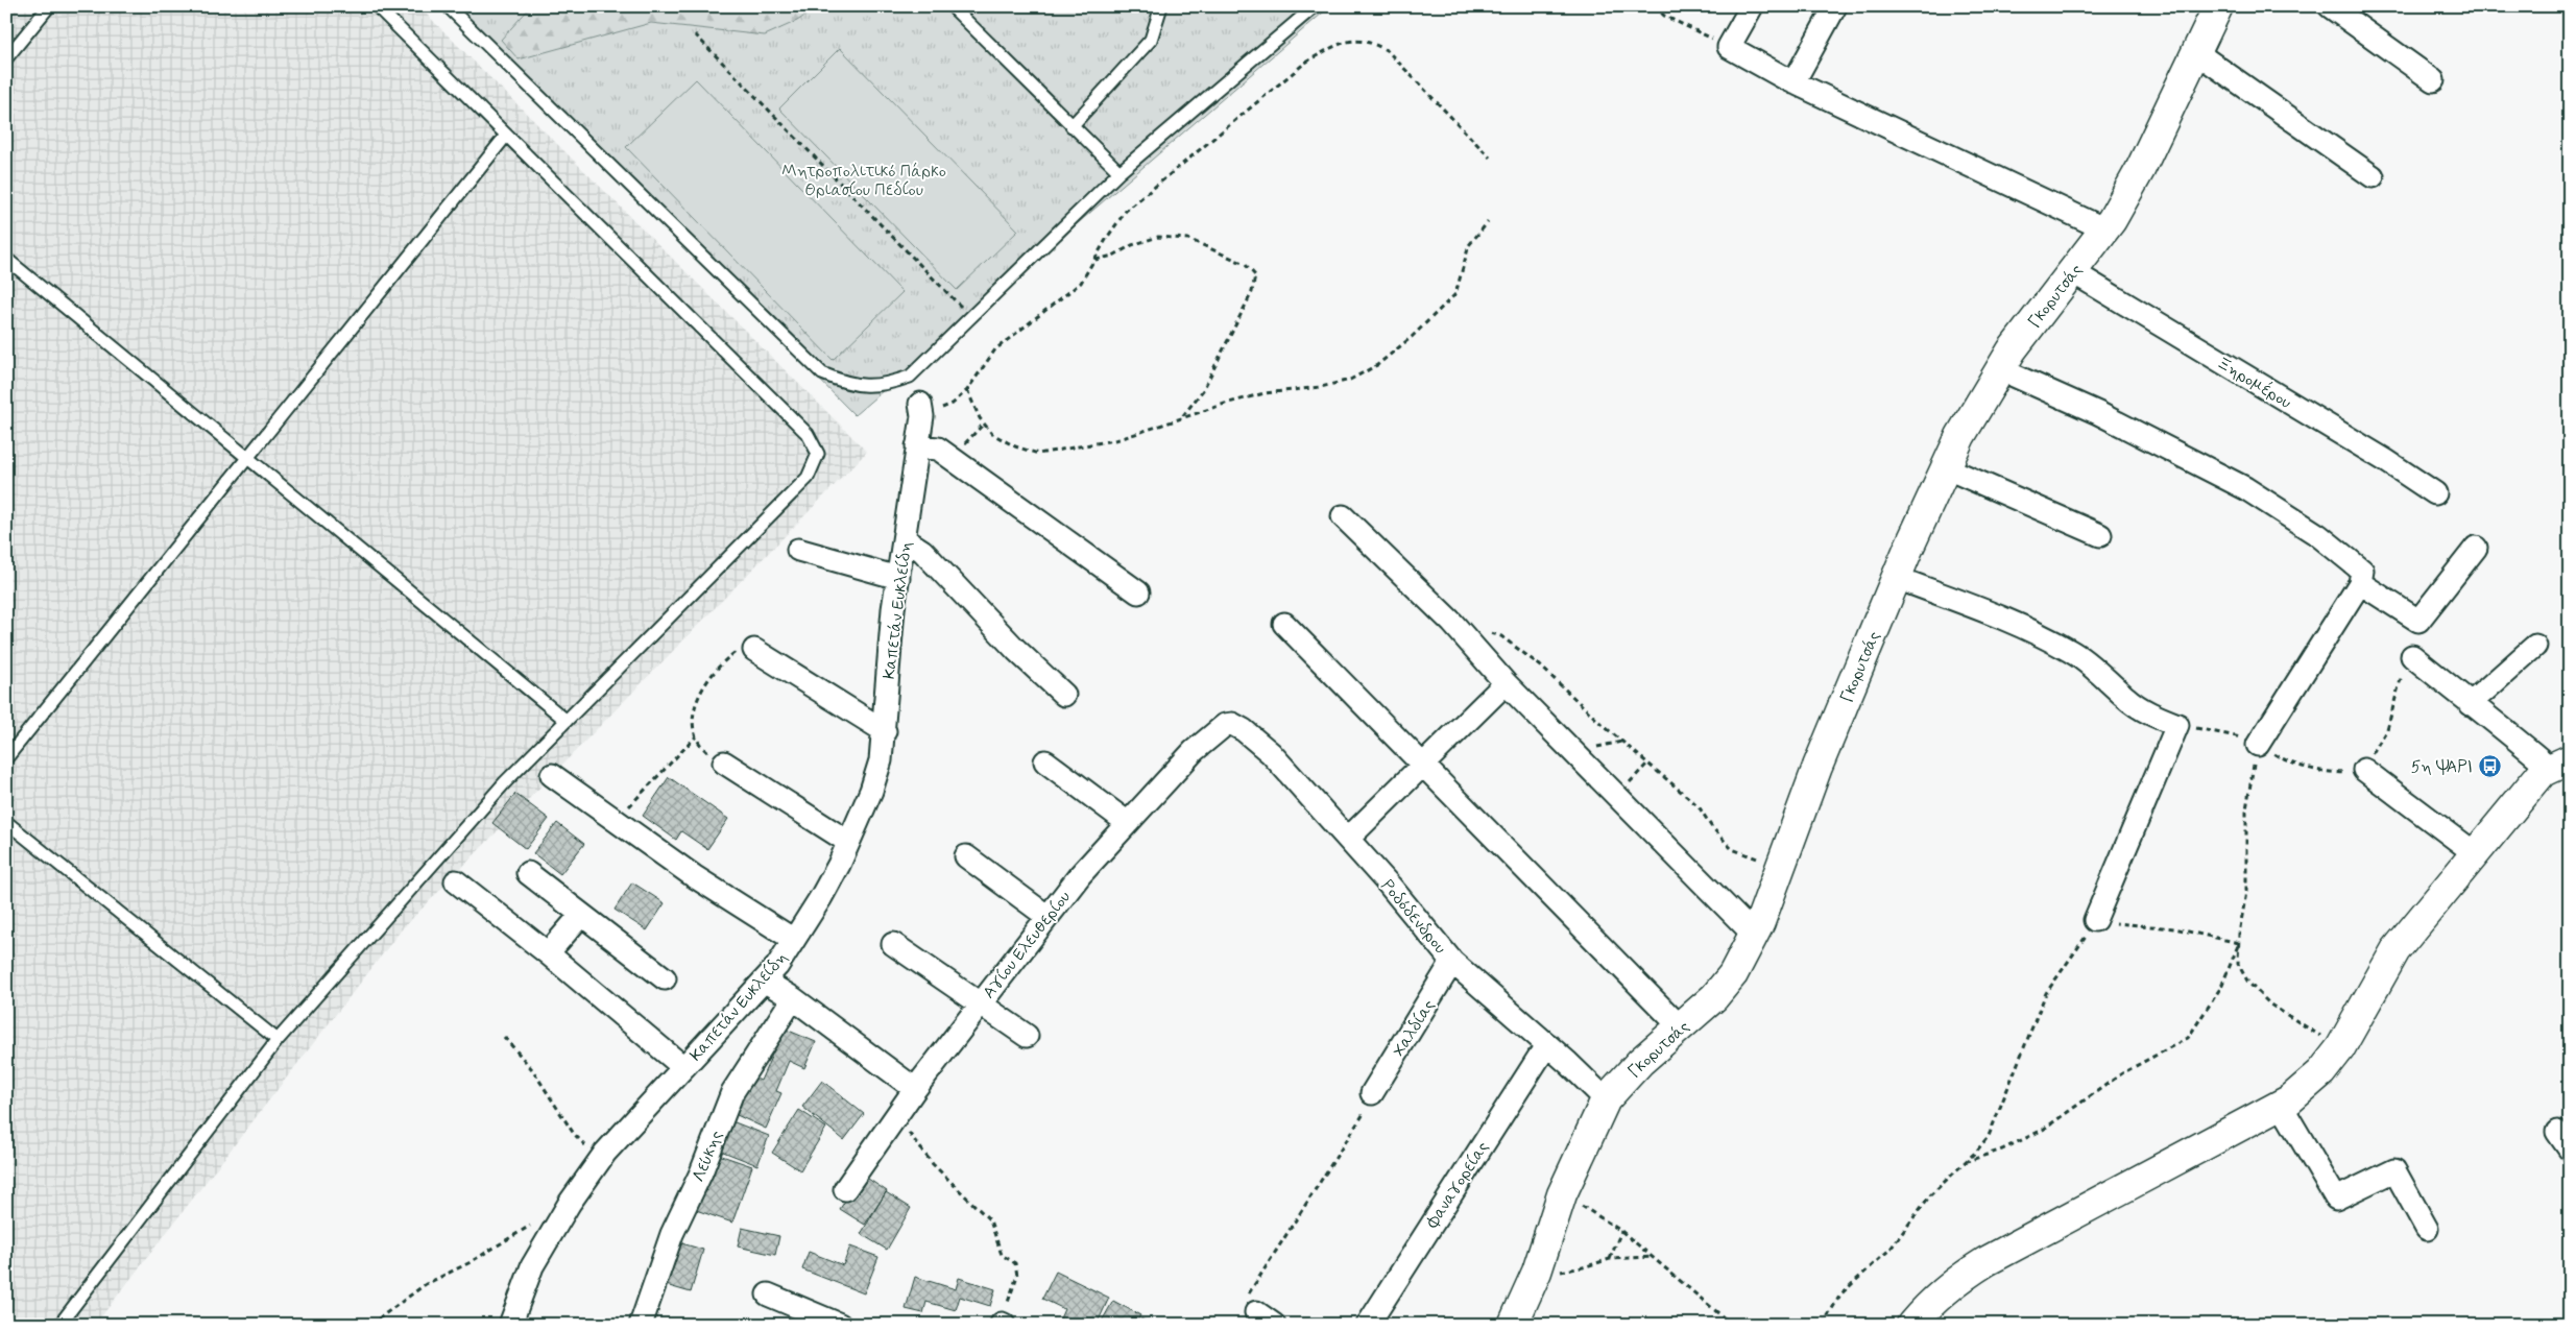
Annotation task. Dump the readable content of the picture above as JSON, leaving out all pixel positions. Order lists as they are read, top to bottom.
{
  "streets": {
    "street": [
      "Γκορυτσάς",
      "Ξηρομέρου",
      "Καπετάν Ευκλείδη",
      "Ροδόδενδρου",
      "Αγίου Ελευθερίου",
      "Χαλδίας",
      "Λεύκης",
      "Φαναγορείας"
    ]
  },
  "crossings": [
    ["Γκορυτσάς", "Ξηρομέρου"],
    ["Γκορυτσάς", "Ροδόδενδρου"],
    ["Ροδόδενδρου", "Αγίου Ελευθερίου"],
    ["Ροδόδενδρου", "Χαλδίας"],
    ["Ροδόδενδρου", "Φαναγορείας"]
  ],
  "parks": ["Μητροπολιτικό Πάρκο Θριασίου Πεδίου"],
  "places": {
    "bus stop": ["5η ΨΑΡΙ"]
  }
}
